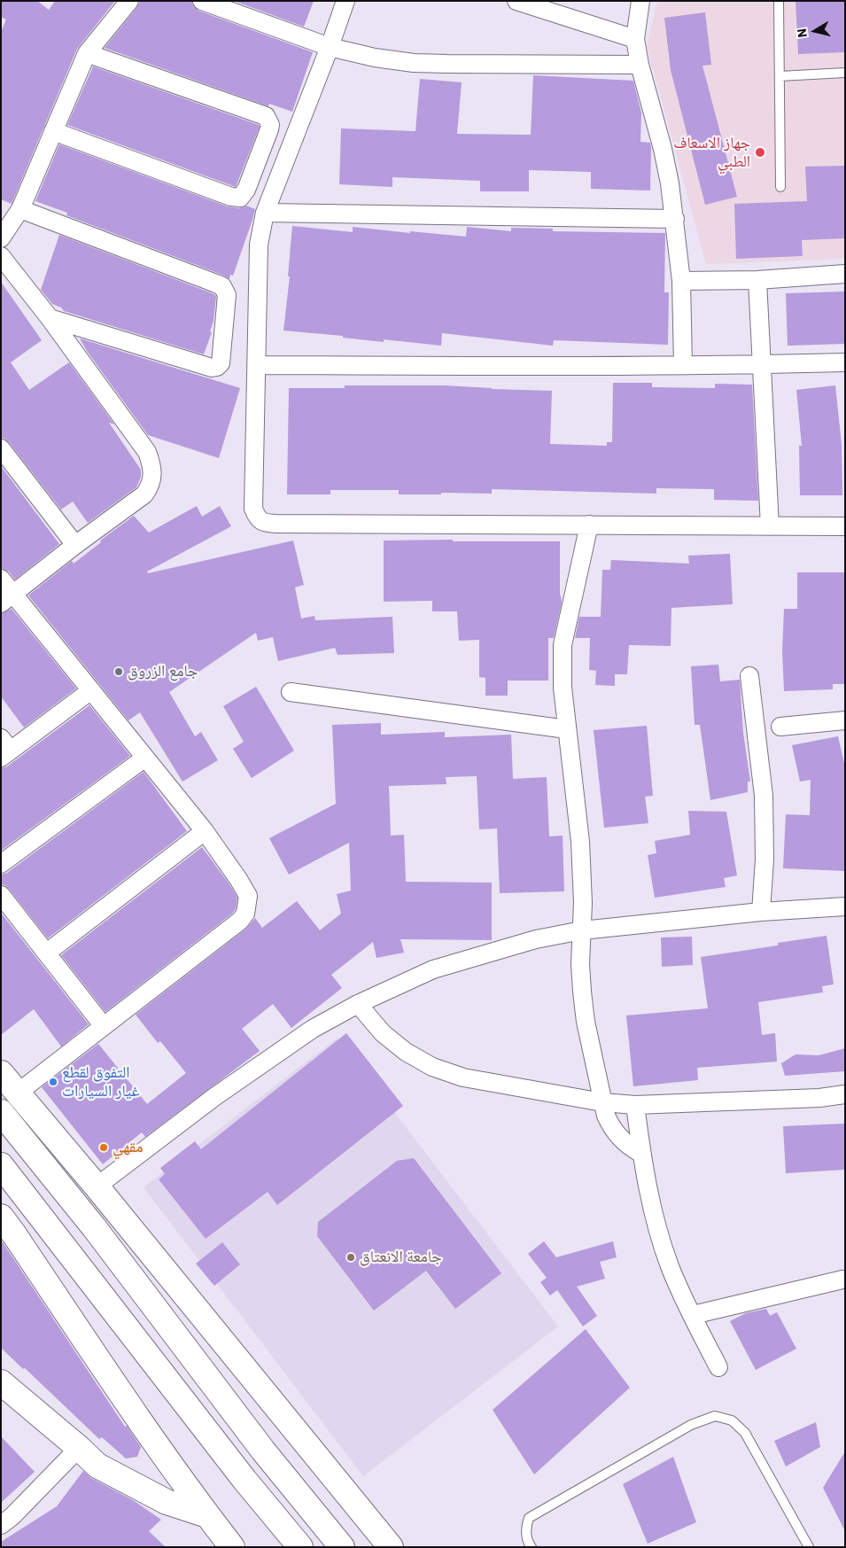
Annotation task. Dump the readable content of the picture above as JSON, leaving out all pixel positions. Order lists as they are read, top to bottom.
{
  "places": [
    "جهاز الاسعاف الطبي",
    "جامع الزروق",
    "التفوق لقطع غيار السيارات",
    "مقهي",
    "جامعة الانعتاق"
  ],
  "north": "left"
}
